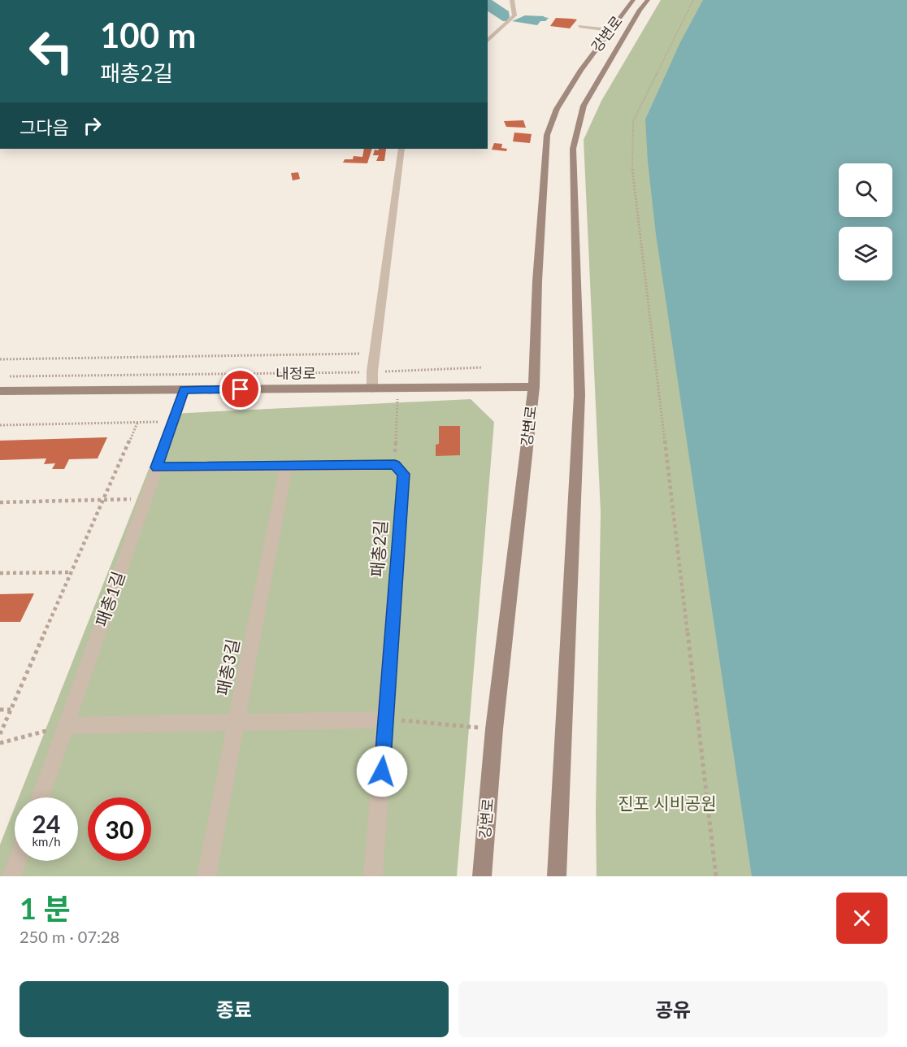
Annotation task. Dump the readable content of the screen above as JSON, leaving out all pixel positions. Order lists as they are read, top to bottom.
{
  "streets": {
    "street": [
      "강변로",
      "내정로",
      "패총2길",
      "패총1길",
      "패총3길"
    ]
  },
  "crossings": [
    ["강변로", "내정로"],
    ["내정로", "패총1길"]
  ],
  "parks": ["진포 시비공원"],
  "page": {
    "turn": ["100 m", "패총2길"],
    "then": "그다음",
    "speed": "24 km/h",
    "limit": "30",
    "heading": ["1 분", "250 m · 07:28"],
    "buttons": ["종료", "공유"]
  }
}
